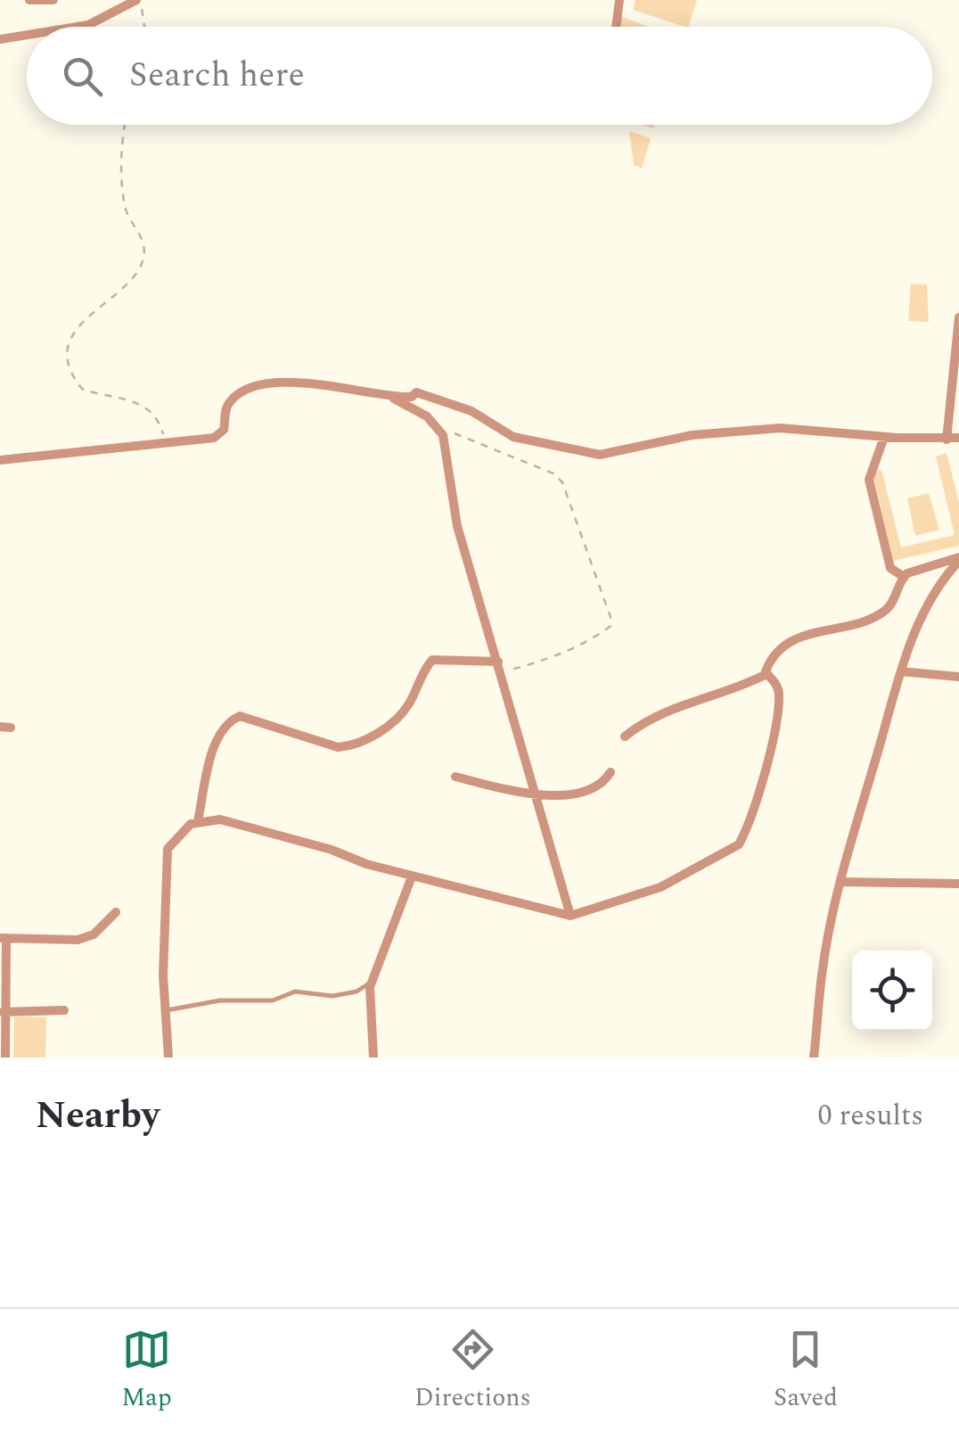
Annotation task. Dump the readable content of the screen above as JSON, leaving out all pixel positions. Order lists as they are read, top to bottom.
{
  "page": {
    "search": "Search here",
    "heading": ["Nearby", "0 results"],
    "nav": ["Map", "Directions", "Saved"]
  }
}
